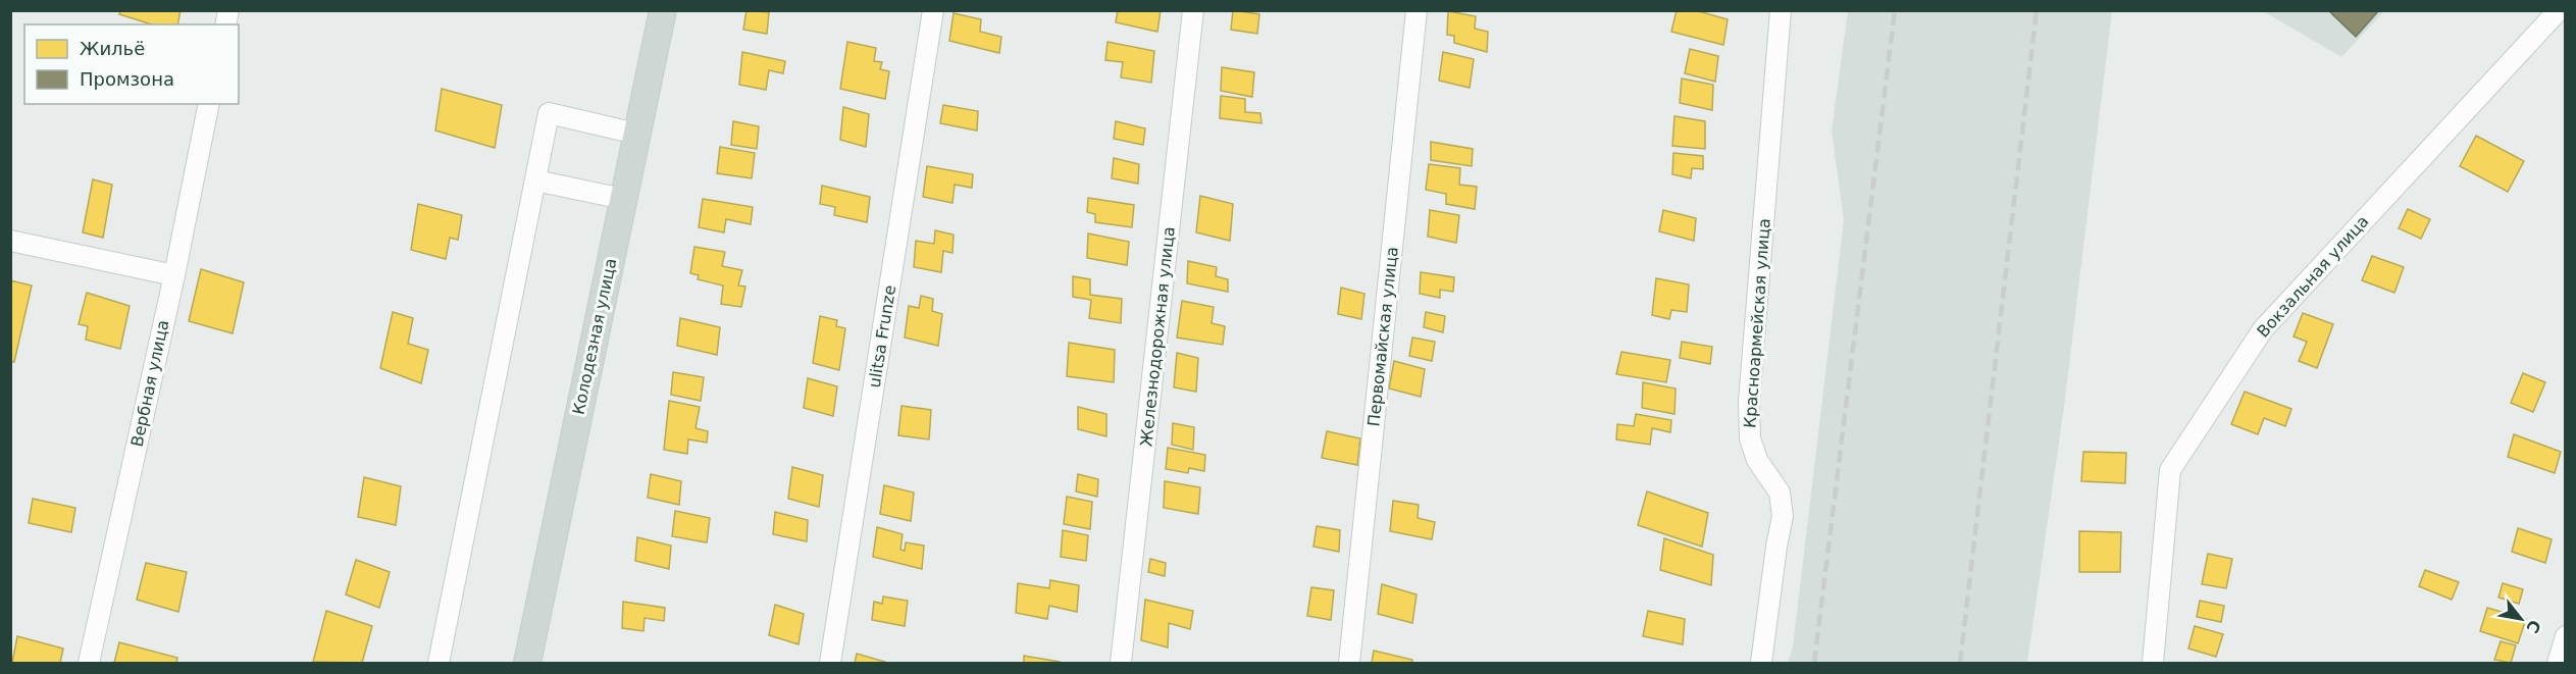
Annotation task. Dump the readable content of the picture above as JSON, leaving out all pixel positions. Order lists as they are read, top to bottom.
{
  "streets": {
    "main road": ["Колодезная улица"],
    "street": [
      "Вокзальная улица",
      "Красноармейская улица",
      "ulitsa Frunze",
      "Железнодорожная улица",
      "Первомайская улица",
      "Вербная улица"
    ]
  },
  "legend": ["Жильё", "Промзона"],
  "north": "bottom right"
}
